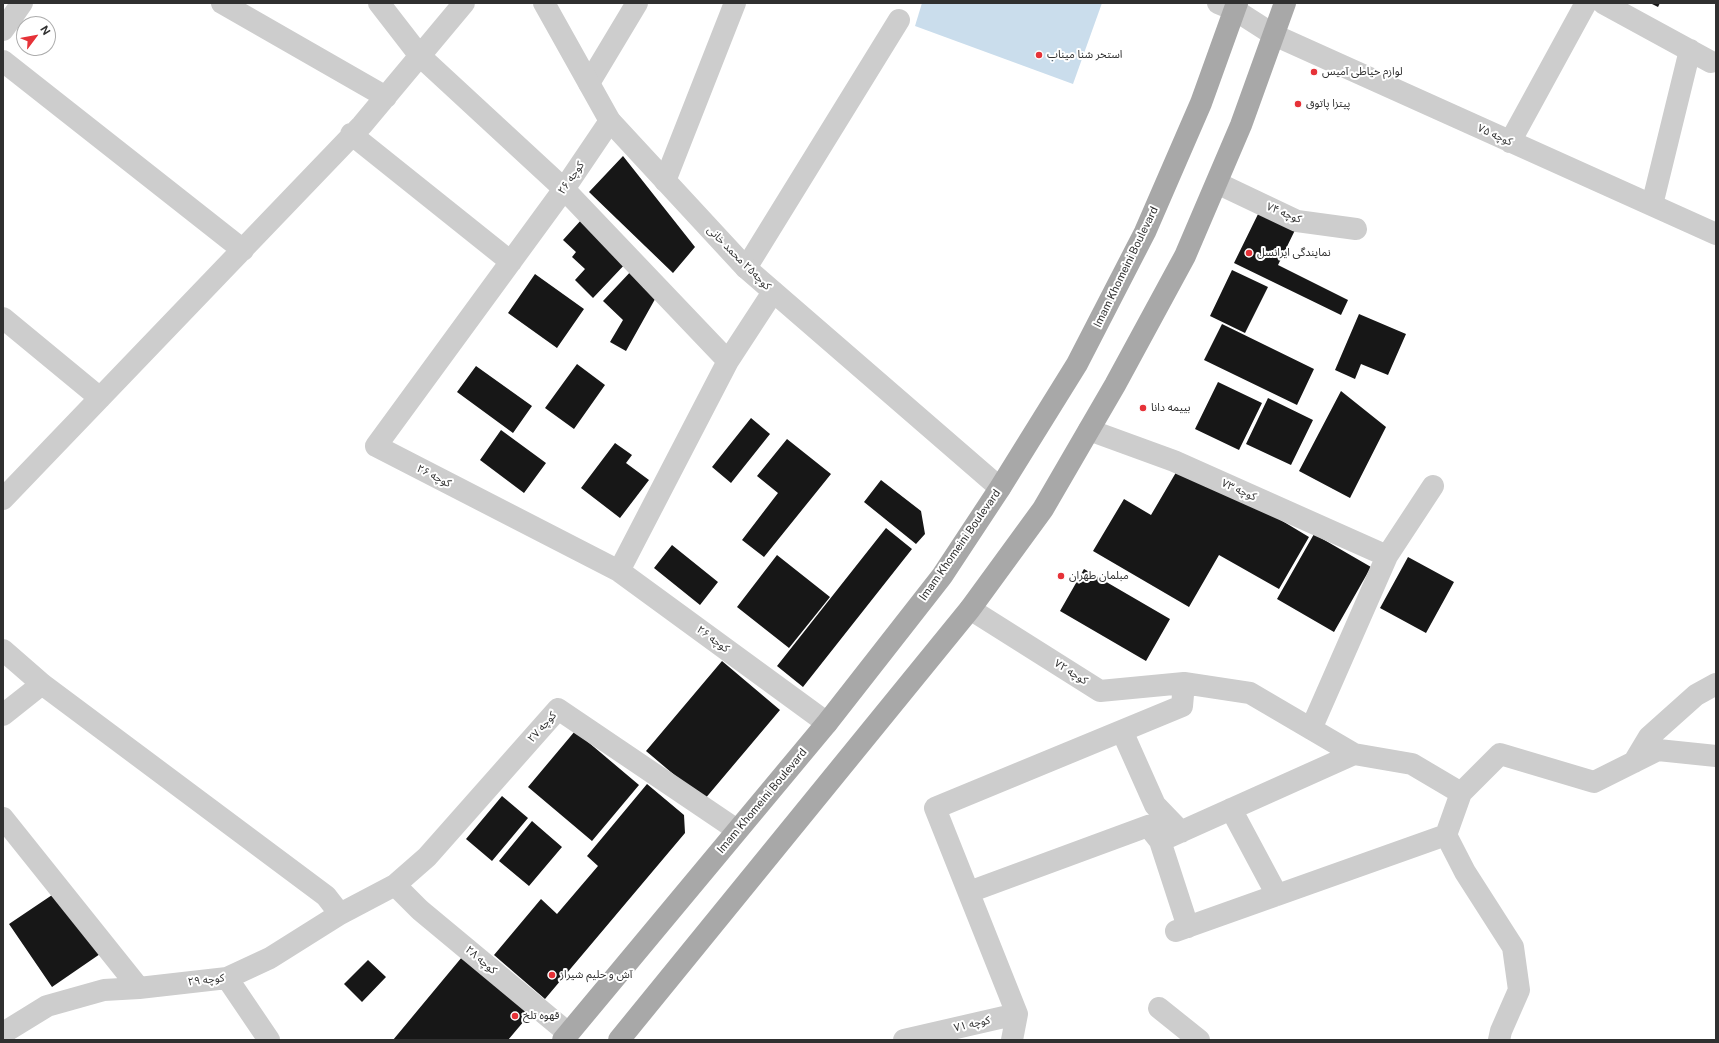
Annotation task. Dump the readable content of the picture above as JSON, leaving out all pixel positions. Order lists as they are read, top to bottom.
{
  "streets": {
    "main road": ["Imam Khomeini Boulevard"],
    "street": [
      "کوچه ۷۵",
      "کوچه ۲۶",
      "کوچه ۷۴",
      "کوچه۲۵ محمد خانی",
      "کوچه ۷۳",
      "کوچه ۷۲",
      "کوچه ۲۷",
      "کوچه ۲۸",
      "کوچه ۲۹",
      "کوچه ۷۱"
    ]
  },
  "crossings": [
    ["کوچه ۷۵", "Imam Khomeini Boulevard"],
    ["کوچه ۲۶", "کوچه۲۵ محمد خانی"],
    ["کوچه ۲۶", "Imam Khomeini Boulevard"],
    ["کوچه۲۵ محمد خانی", "Imam Khomeini Boulevard"],
    ["Imam Khomeini Boulevard", "کوچه ۲۷"],
    ["Imam Khomeini Boulevard", "کوچه ۲۸"],
    ["کوچه ۲۷", "کوچه ۲۸"],
    ["کوچه ۲۷", "کوچه ۲۹"],
    ["کوچه ۲۸", "کوچه ۲۹"]
  ],
  "places": [
    "استخر شنا میناب",
    "لوازم خیاطی آمیس",
    "پیتزا پاتوق",
    "نمایندگی ایرانسل",
    "بییمه دانا",
    "مبلمان طهران",
    "آش و حلیم شیراز",
    "قهوه تلخ"
  ],
  "north": "top right"
}
